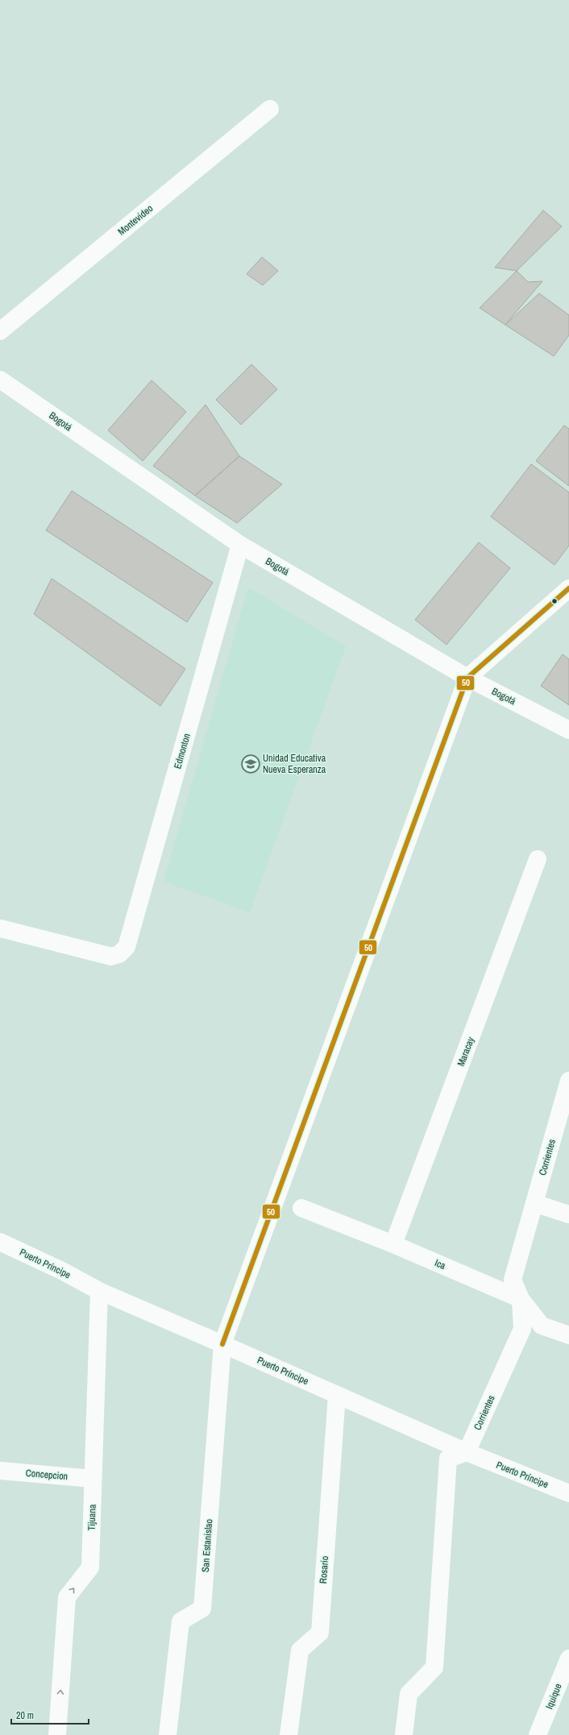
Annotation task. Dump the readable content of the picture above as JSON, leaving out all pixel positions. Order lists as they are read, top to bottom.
{
  "streets": {
    "street": [
      "Montevideo",
      "Bogotá",
      "Edmonton",
      "Maracay",
      "Corrientes",
      "Puerto Príncipe",
      "Ica",
      "Concepcion",
      "Tijuana",
      "San Estanislao",
      "Rosario",
      "Iquique"
    ]
  },
  "crossings": [
    ["Bogotá", "Edmonton"],
    ["Maracay", "Ica"],
    ["Corrientes", "Puerto Príncipe"],
    ["Corrientes", "Ica"],
    ["Puerto Príncipe", "Tijuana"],
    ["Puerto Príncipe", "San Estanislao"],
    ["Puerto Príncipe", "Rosario"],
    ["Concepcion", "Tijuana"]
  ],
  "one_way": ["Tijuana"],
  "places": {
    "school or university": ["Unidad Educativa Nueva Esperanza"]
  },
  "lines": ["transit line 50"],
  "scale_bar": "20 m"
}
